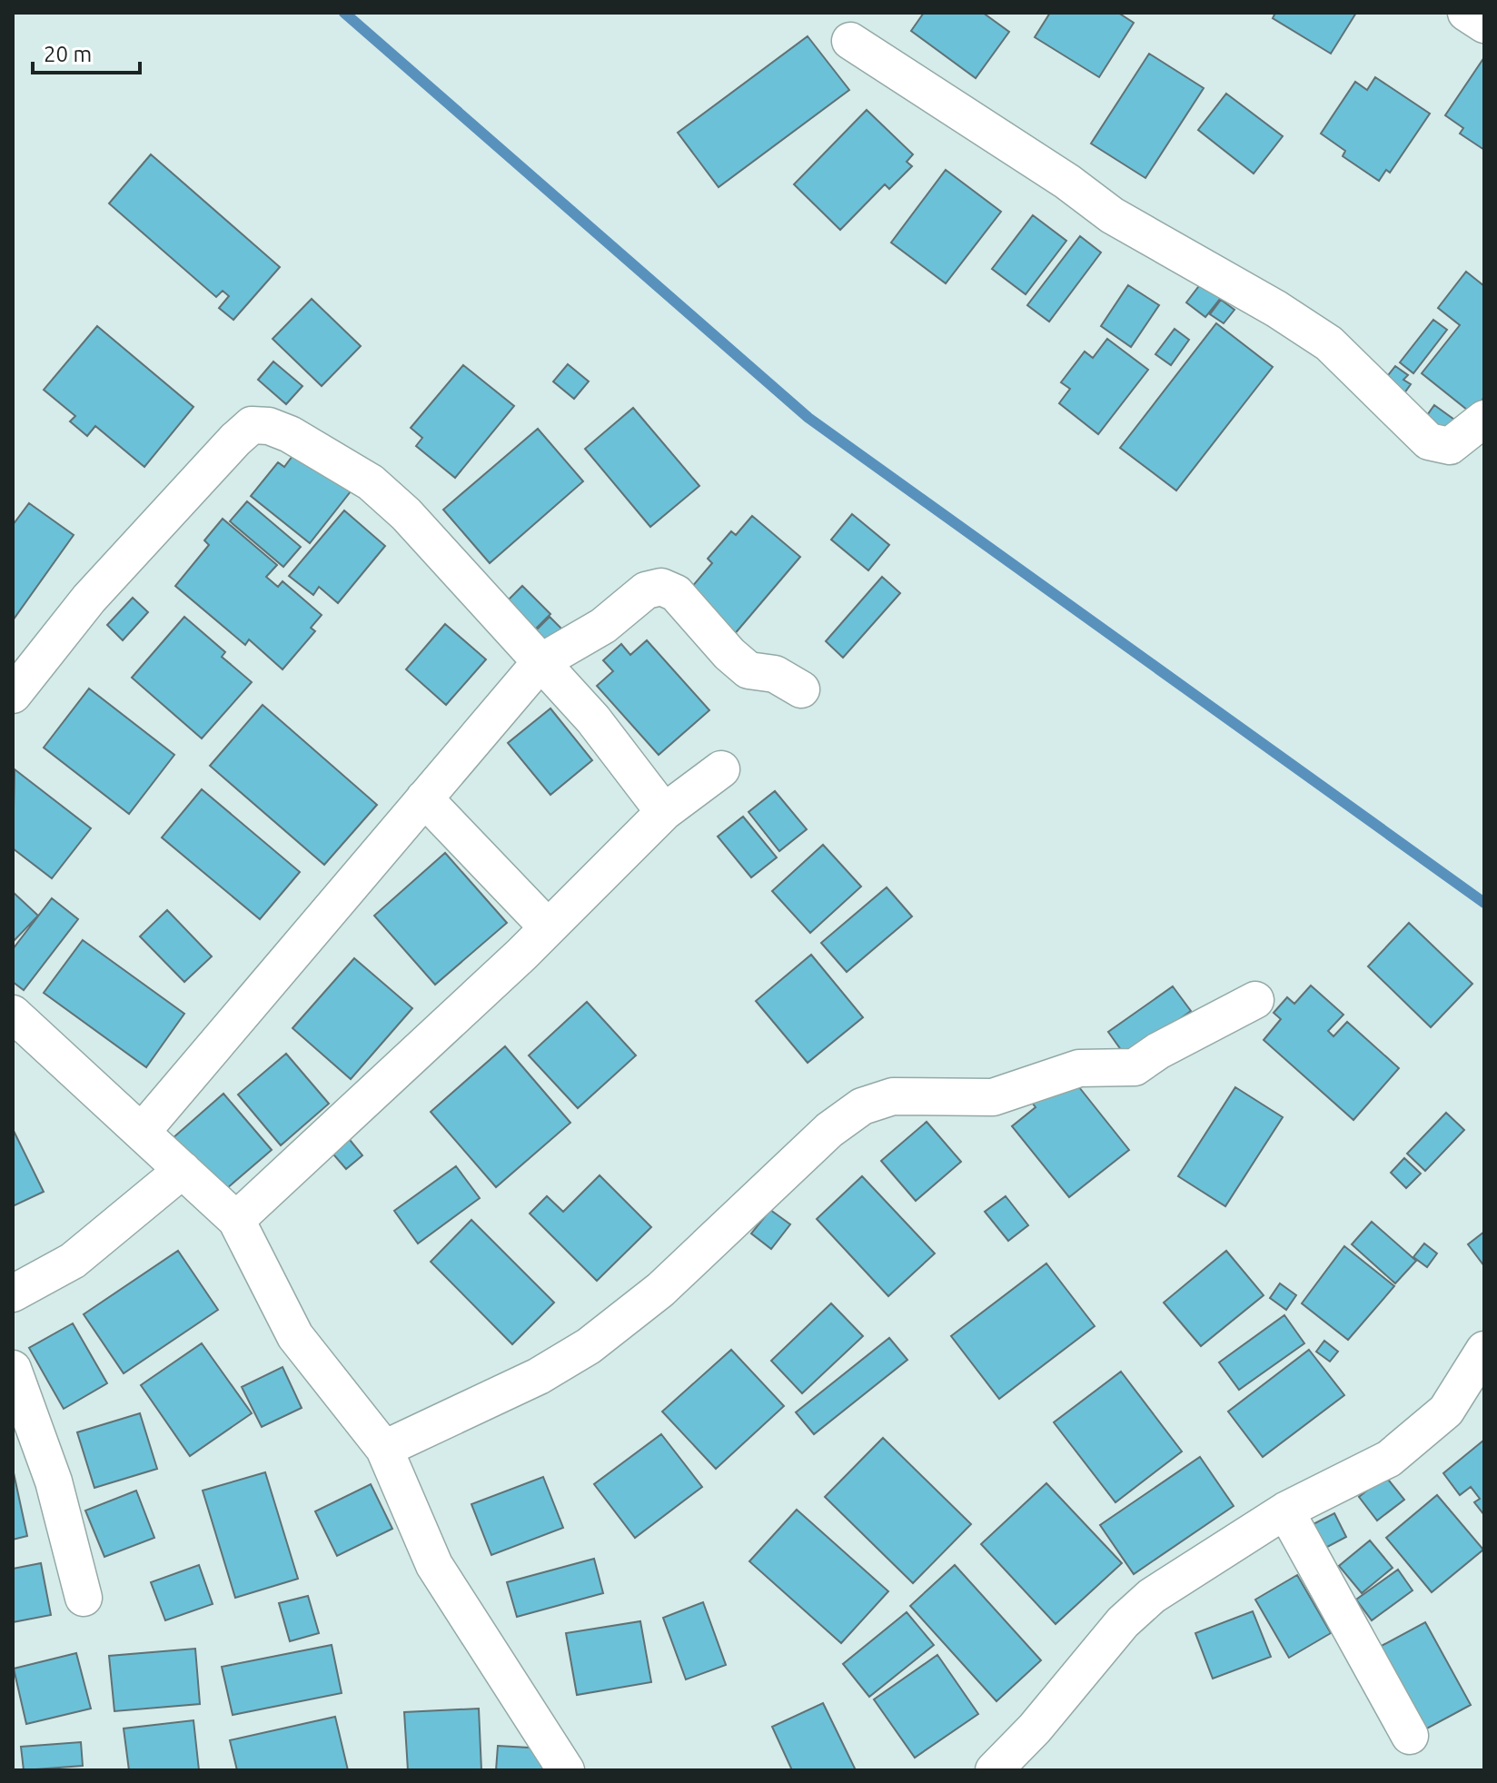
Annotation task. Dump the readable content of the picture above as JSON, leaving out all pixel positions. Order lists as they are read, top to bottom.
{
  "scale_bar": "20 m"
}
